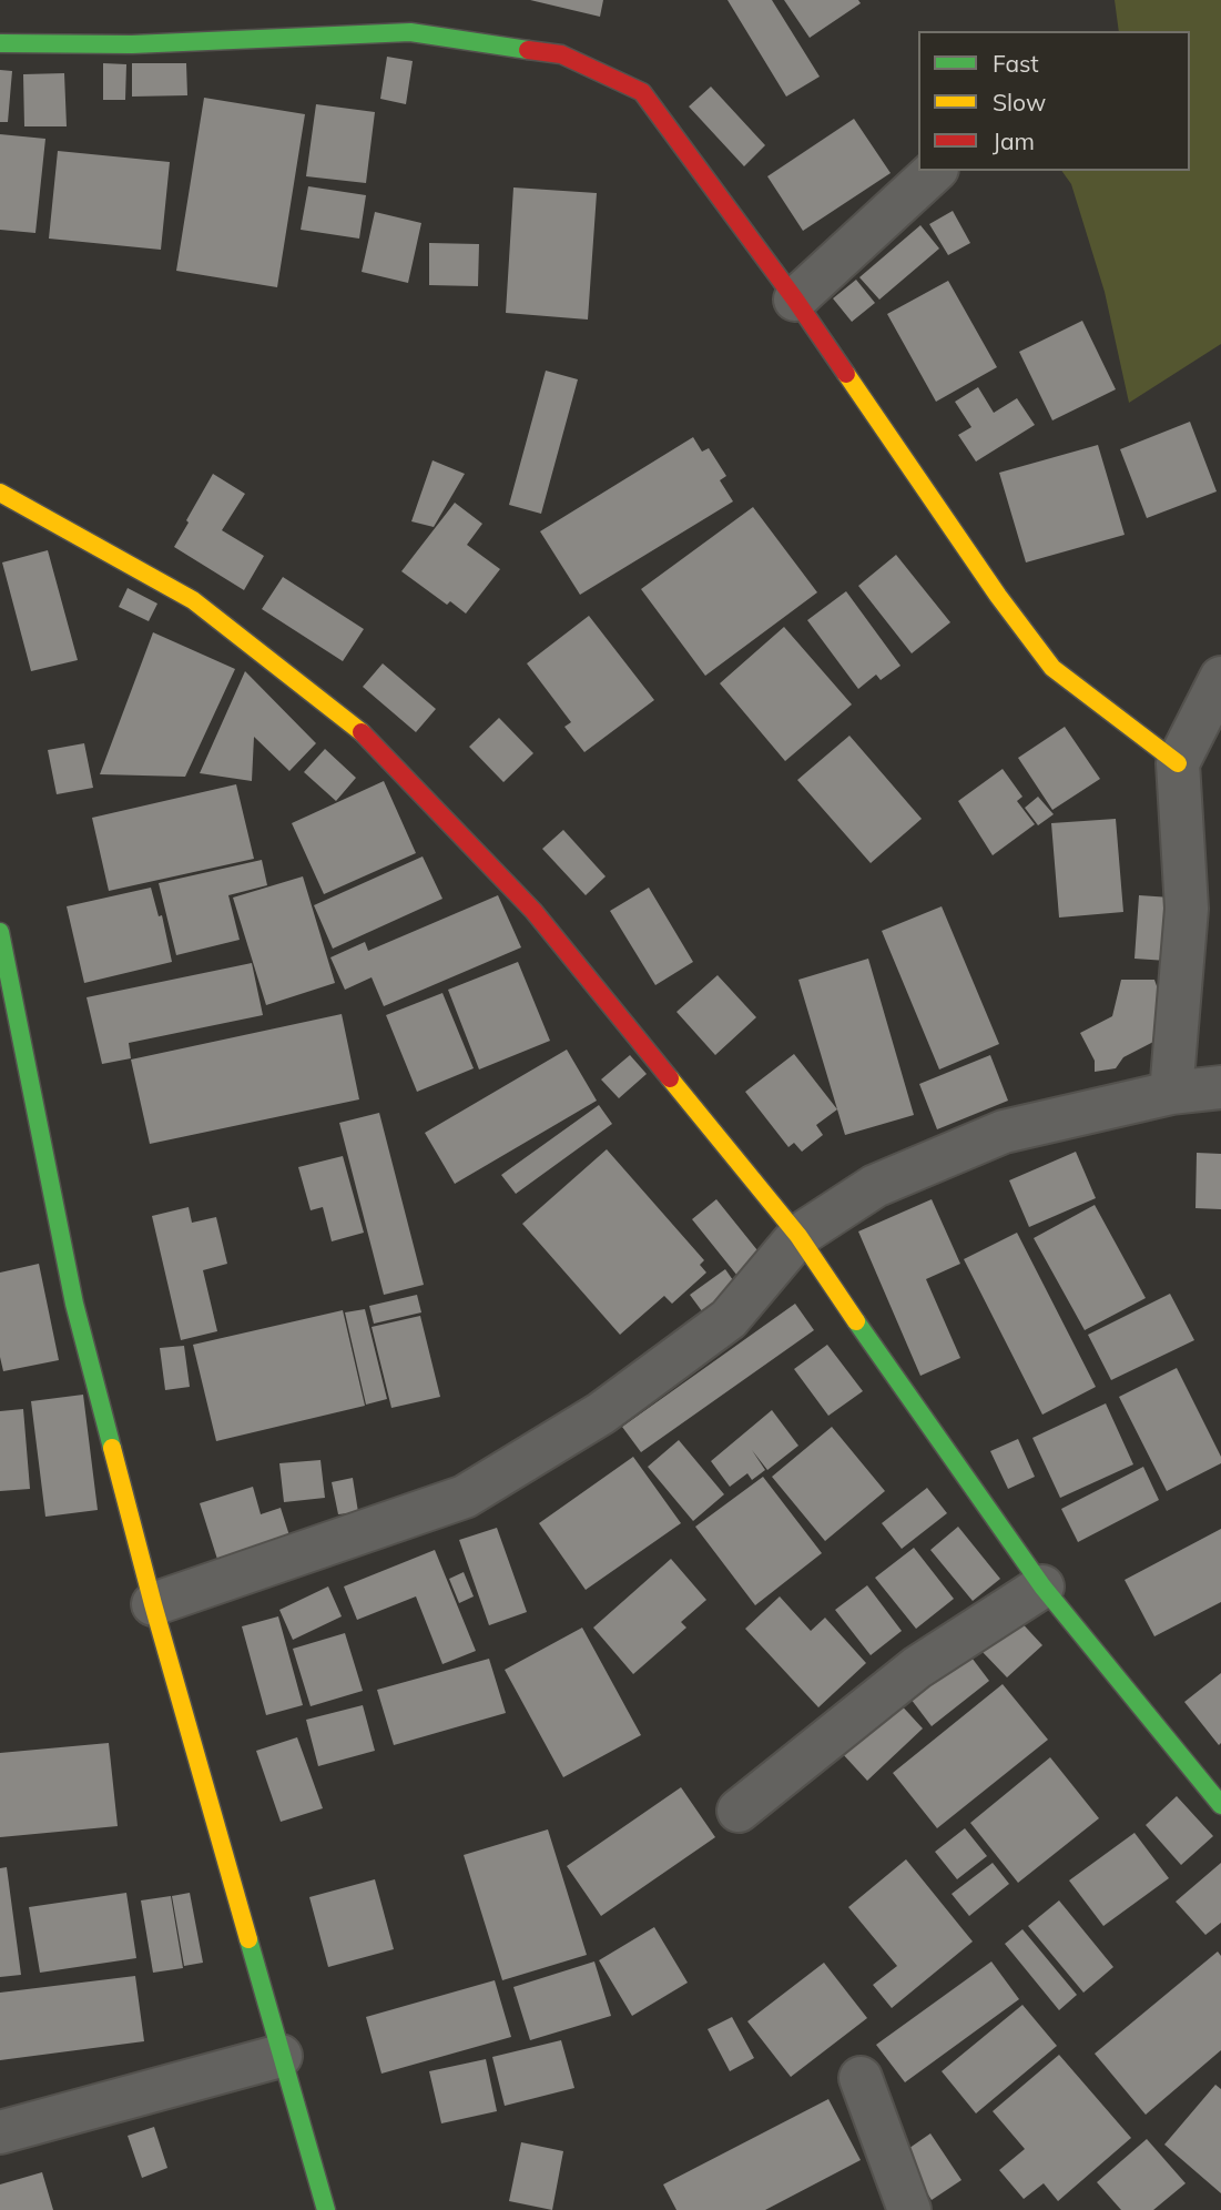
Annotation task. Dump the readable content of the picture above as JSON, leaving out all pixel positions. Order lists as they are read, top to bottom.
{
  "legend": ["Fast", "Slow", "Jam"]
}
